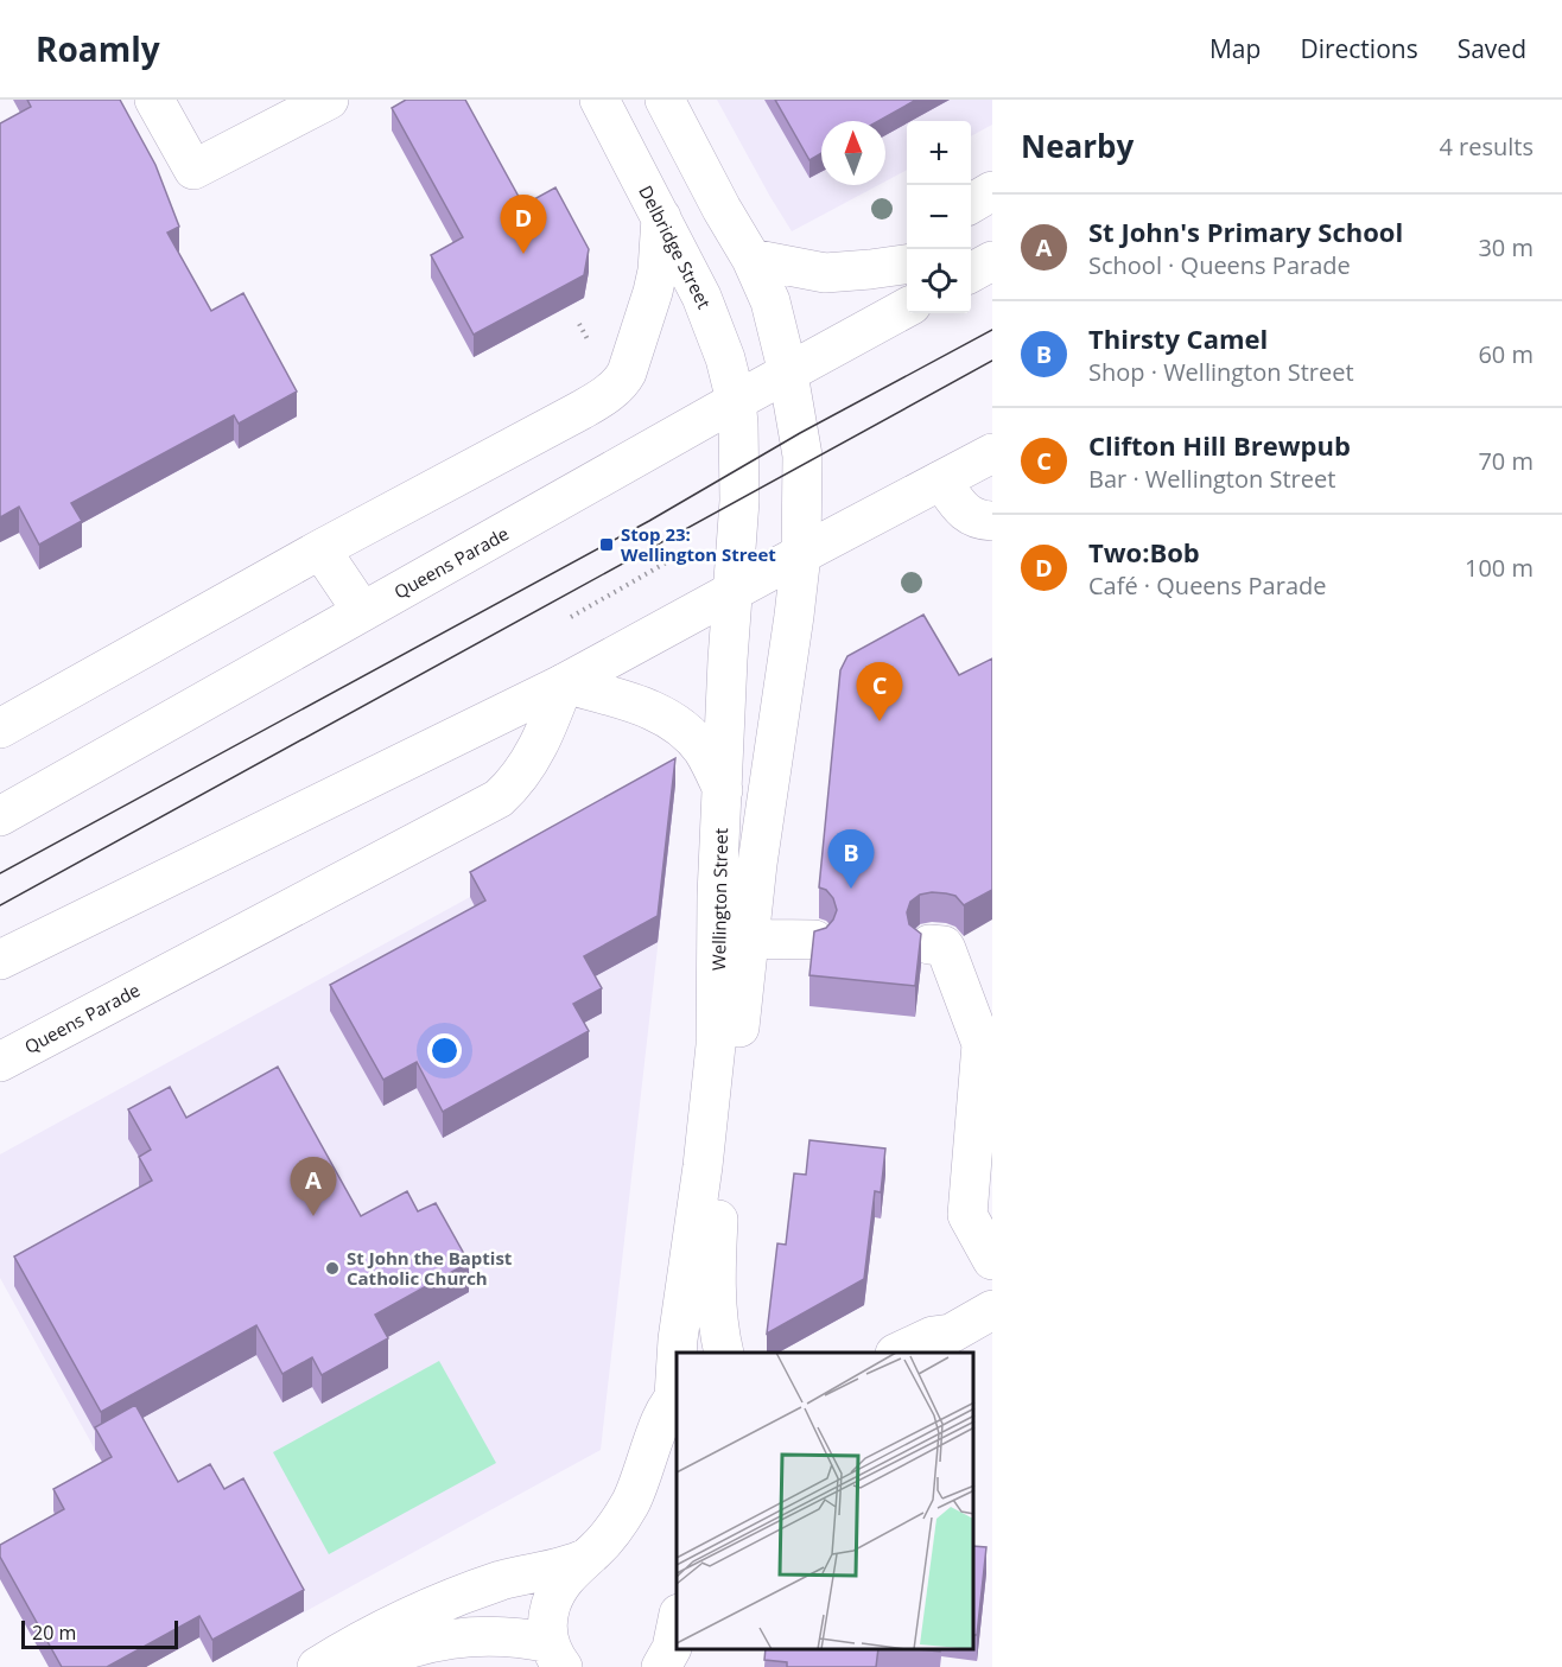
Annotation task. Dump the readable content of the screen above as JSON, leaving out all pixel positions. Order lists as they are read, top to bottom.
{
  "streets": {
    "street": ["Delbridge Street", "Queens Parade", "Wellington Street"]
  },
  "crossings": [
    ["Delbridge Street", "Queens Parade"],
    ["Delbridge Street", "Wellington Street"],
    ["Queens Parade", "Wellington Street"]
  ],
  "places": {
    "transit": ["Stop 23: Wellington Street"],
    "other": ["St John the Baptist Catholic Church"]
  },
  "scale_bar": "20 m",
  "north": "top",
  "page": {
    "header": "Roamly",
    "nav": ["Map", "Directions", "Saved"],
    "heading": ["Nearby", "4 results"],
    "map_buttons": ["+", "−"],
    "list": [
      {
        "mark": "A",
        "name": "St John's Primary School",
        "note": "School · Queens Parade",
        "value": "30 m"
      },
      {
        "mark": "B",
        "name": "Thirsty Camel",
        "note": "Shop · Wellington Street",
        "value": "60 m"
      },
      {
        "mark": "C",
        "name": "Clifton Hill Brewpub",
        "note": "Bar · Wellington Street",
        "value": "70 m"
      },
      {
        "mark": "D",
        "name": "Two:Bob",
        "note": "Café · Queens Parade",
        "value": "100 m"
      }
    ],
    "pins": [
      "D",
      "C",
      "B",
      "A"
    ],
    "scale": "20 m"
  }
}
